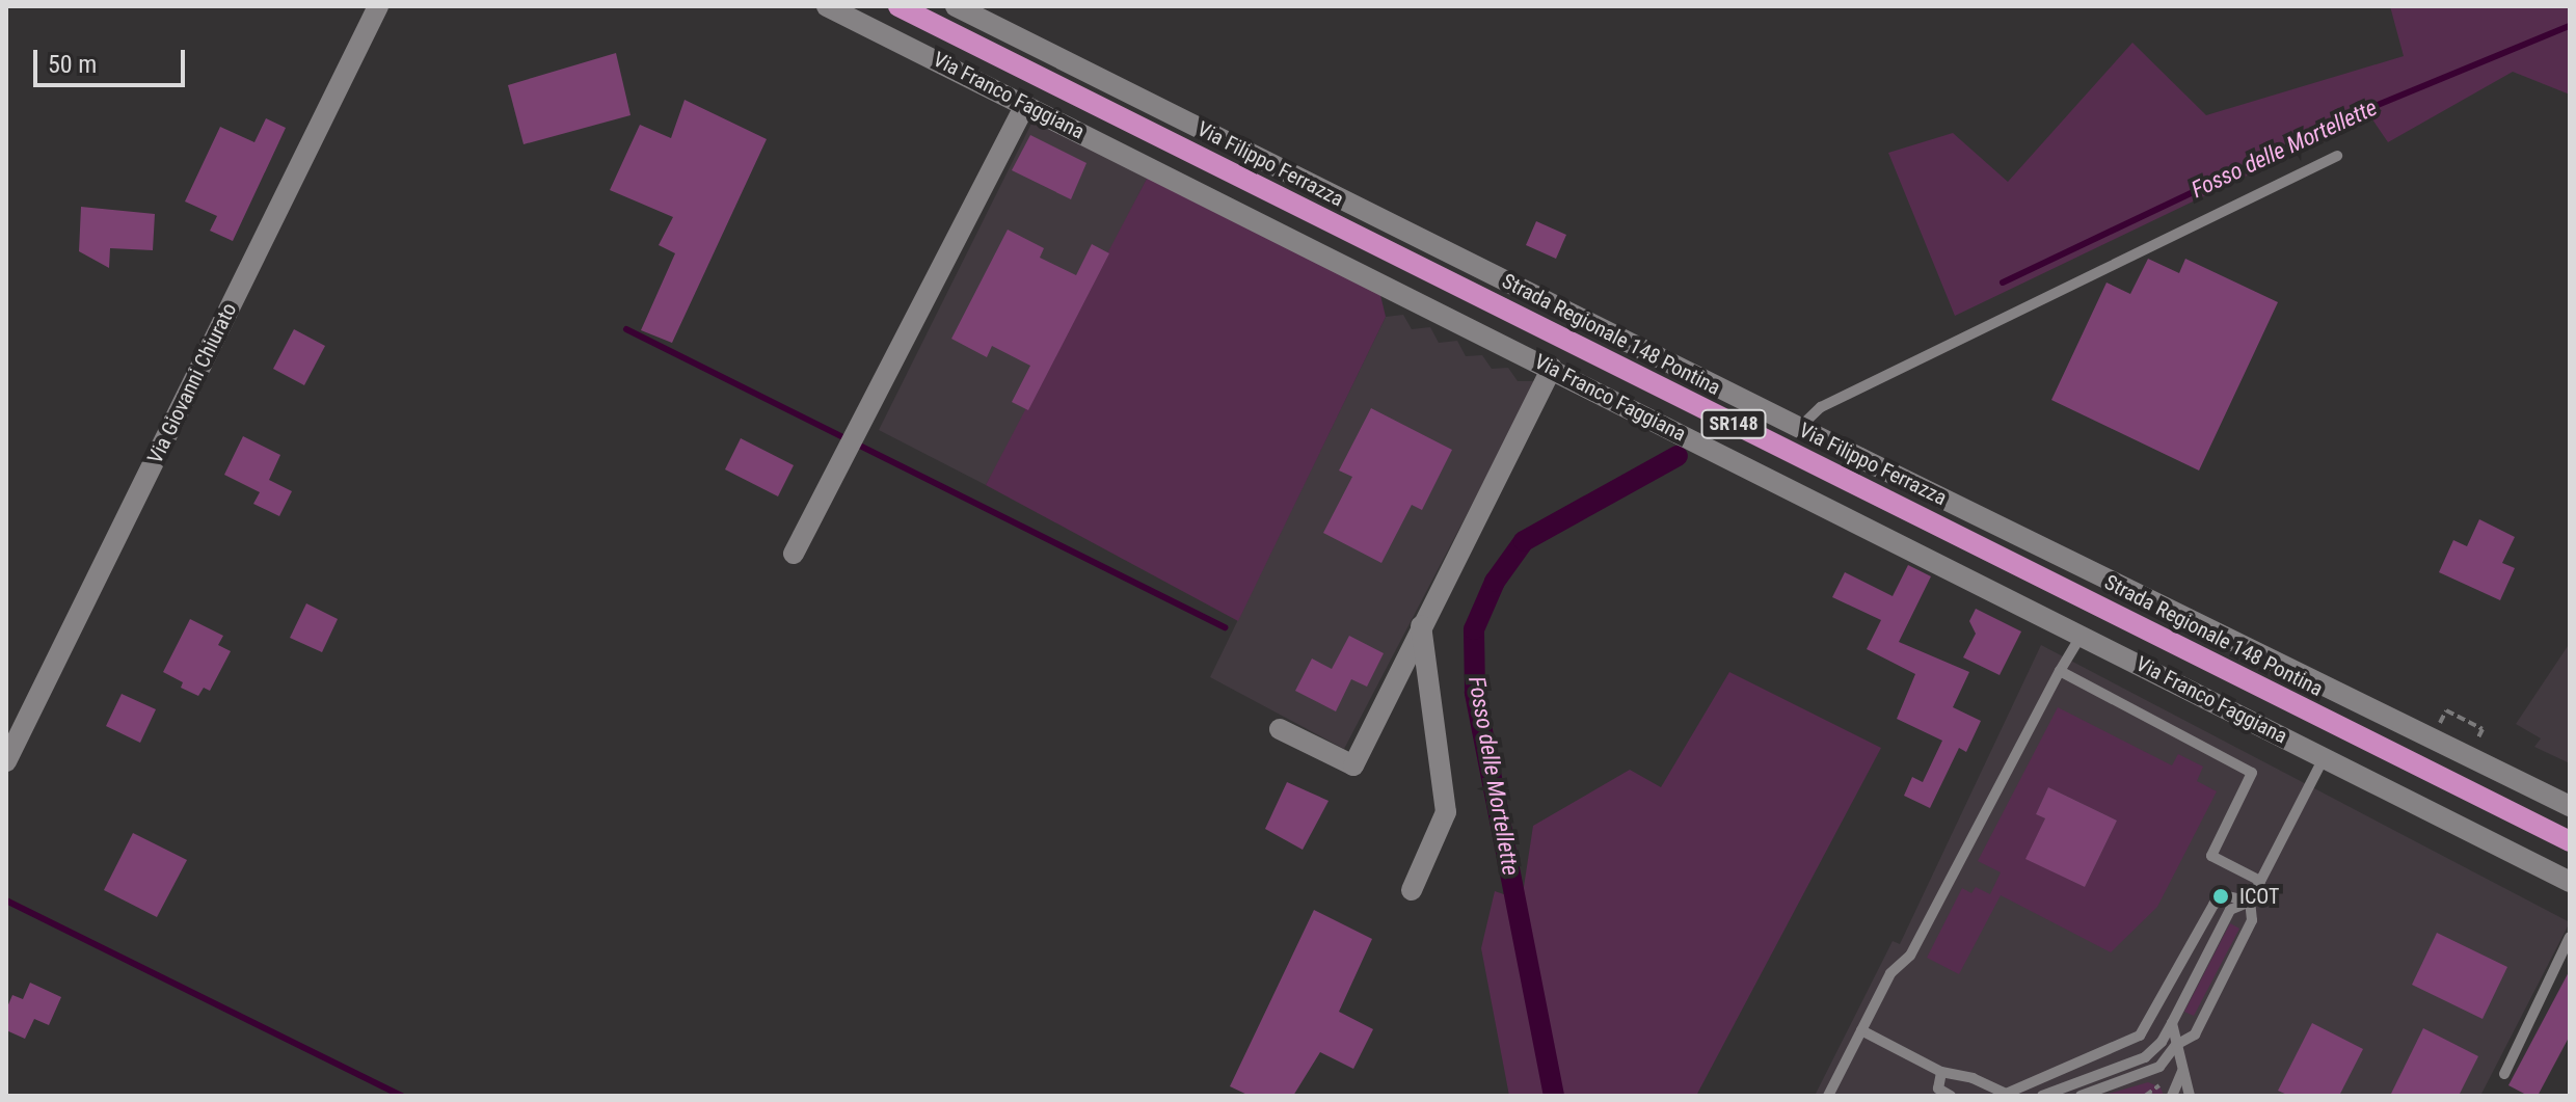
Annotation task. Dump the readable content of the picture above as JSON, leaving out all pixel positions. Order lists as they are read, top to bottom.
{
  "streets": {
    "main road": ["Strada Regionale 148 Pontina", "SR148"],
    "street": ["Via Franco Faggiana", "Via Filippo Ferrazza", "Via Giovanni Chiurato"]
  },
  "water": ["Fosso delle Mortellette"],
  "places": ["ICOT"],
  "scale_bar": "50 m"
}
